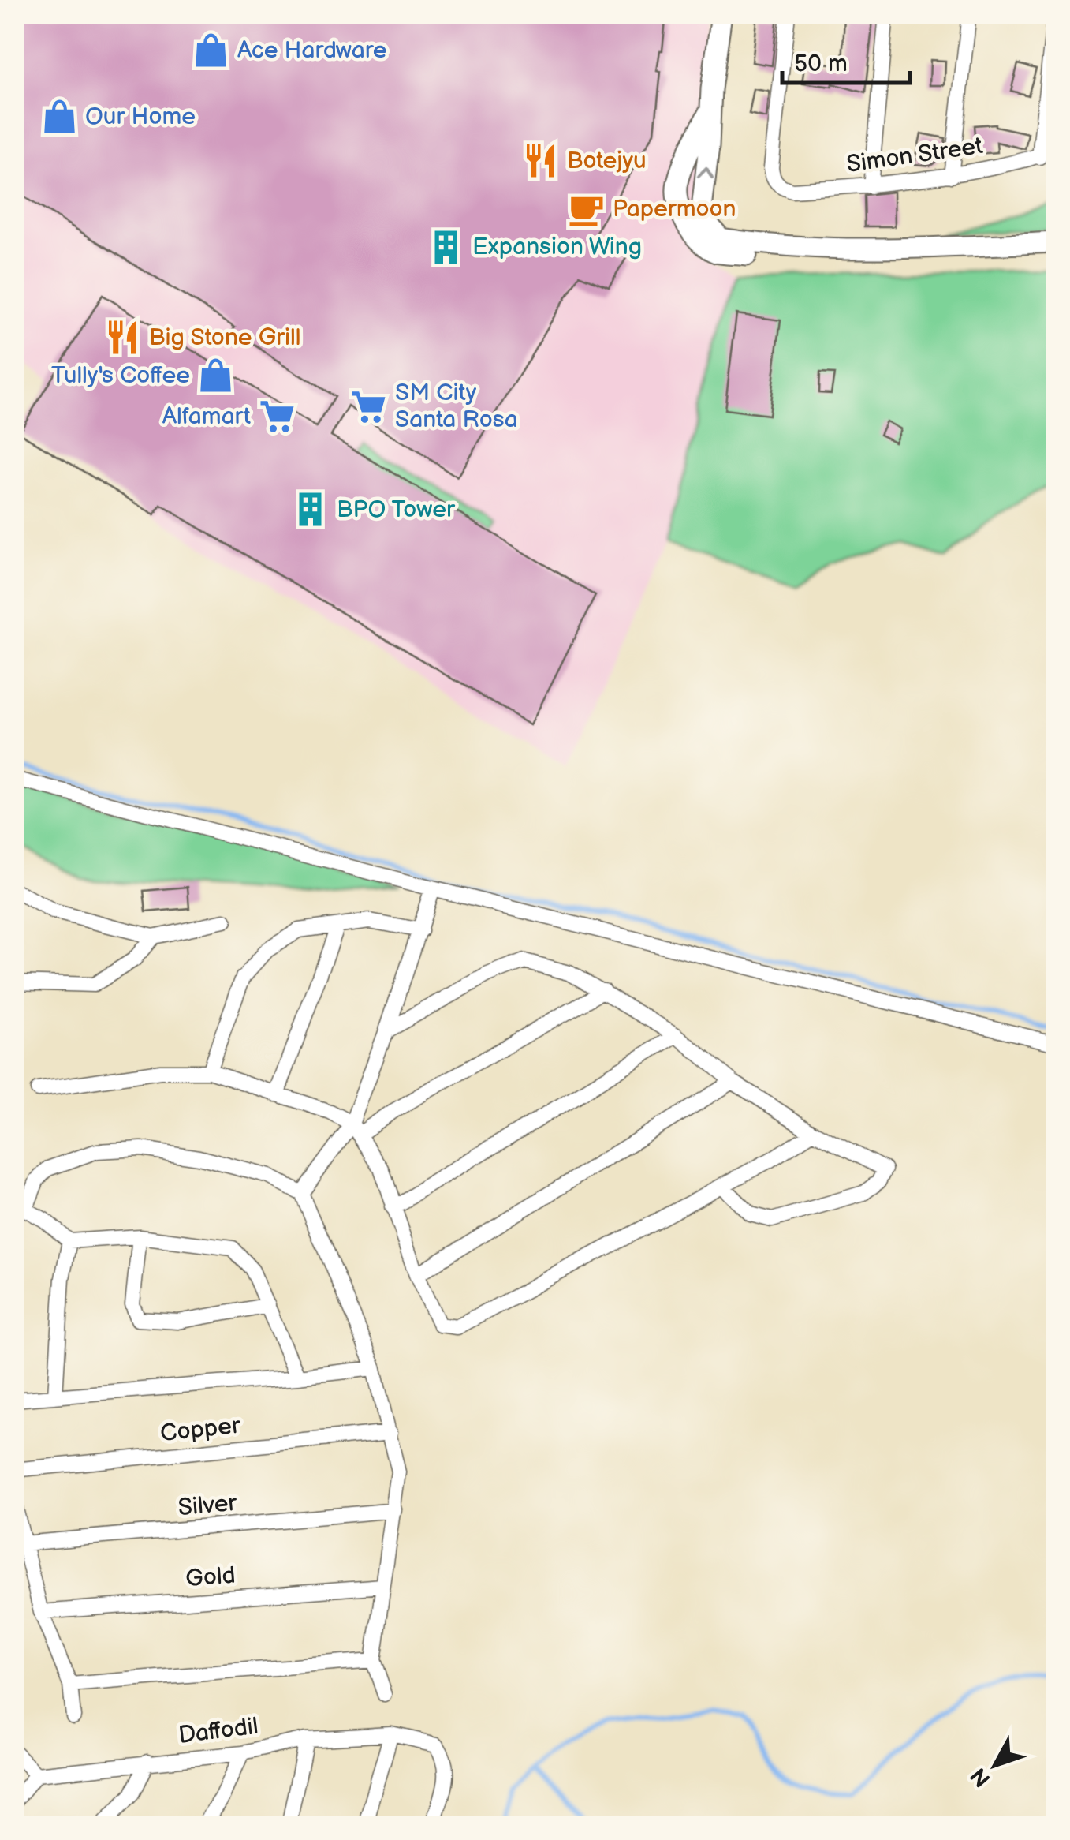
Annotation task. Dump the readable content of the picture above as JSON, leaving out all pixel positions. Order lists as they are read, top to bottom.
{
  "streets": {
    "street": [
      "Simon Street",
      "Copper",
      "Silver",
      "Gold",
      "Daffodil"
    ]
  },
  "places": {
    "shop": ["Ace Hardware", "Our Home", "Tully's Coffee"],
    "restaurant": ["Botejyu", "Big Stone Grill"],
    "cafe": ["Papermoon"],
    "building": ["Expansion Wing", "BPO Tower"],
    "supermarket": ["SM City Santa Rosa", "Alfamart"]
  },
  "scale_bar": "50 m",
  "north": "bottom left"
}
